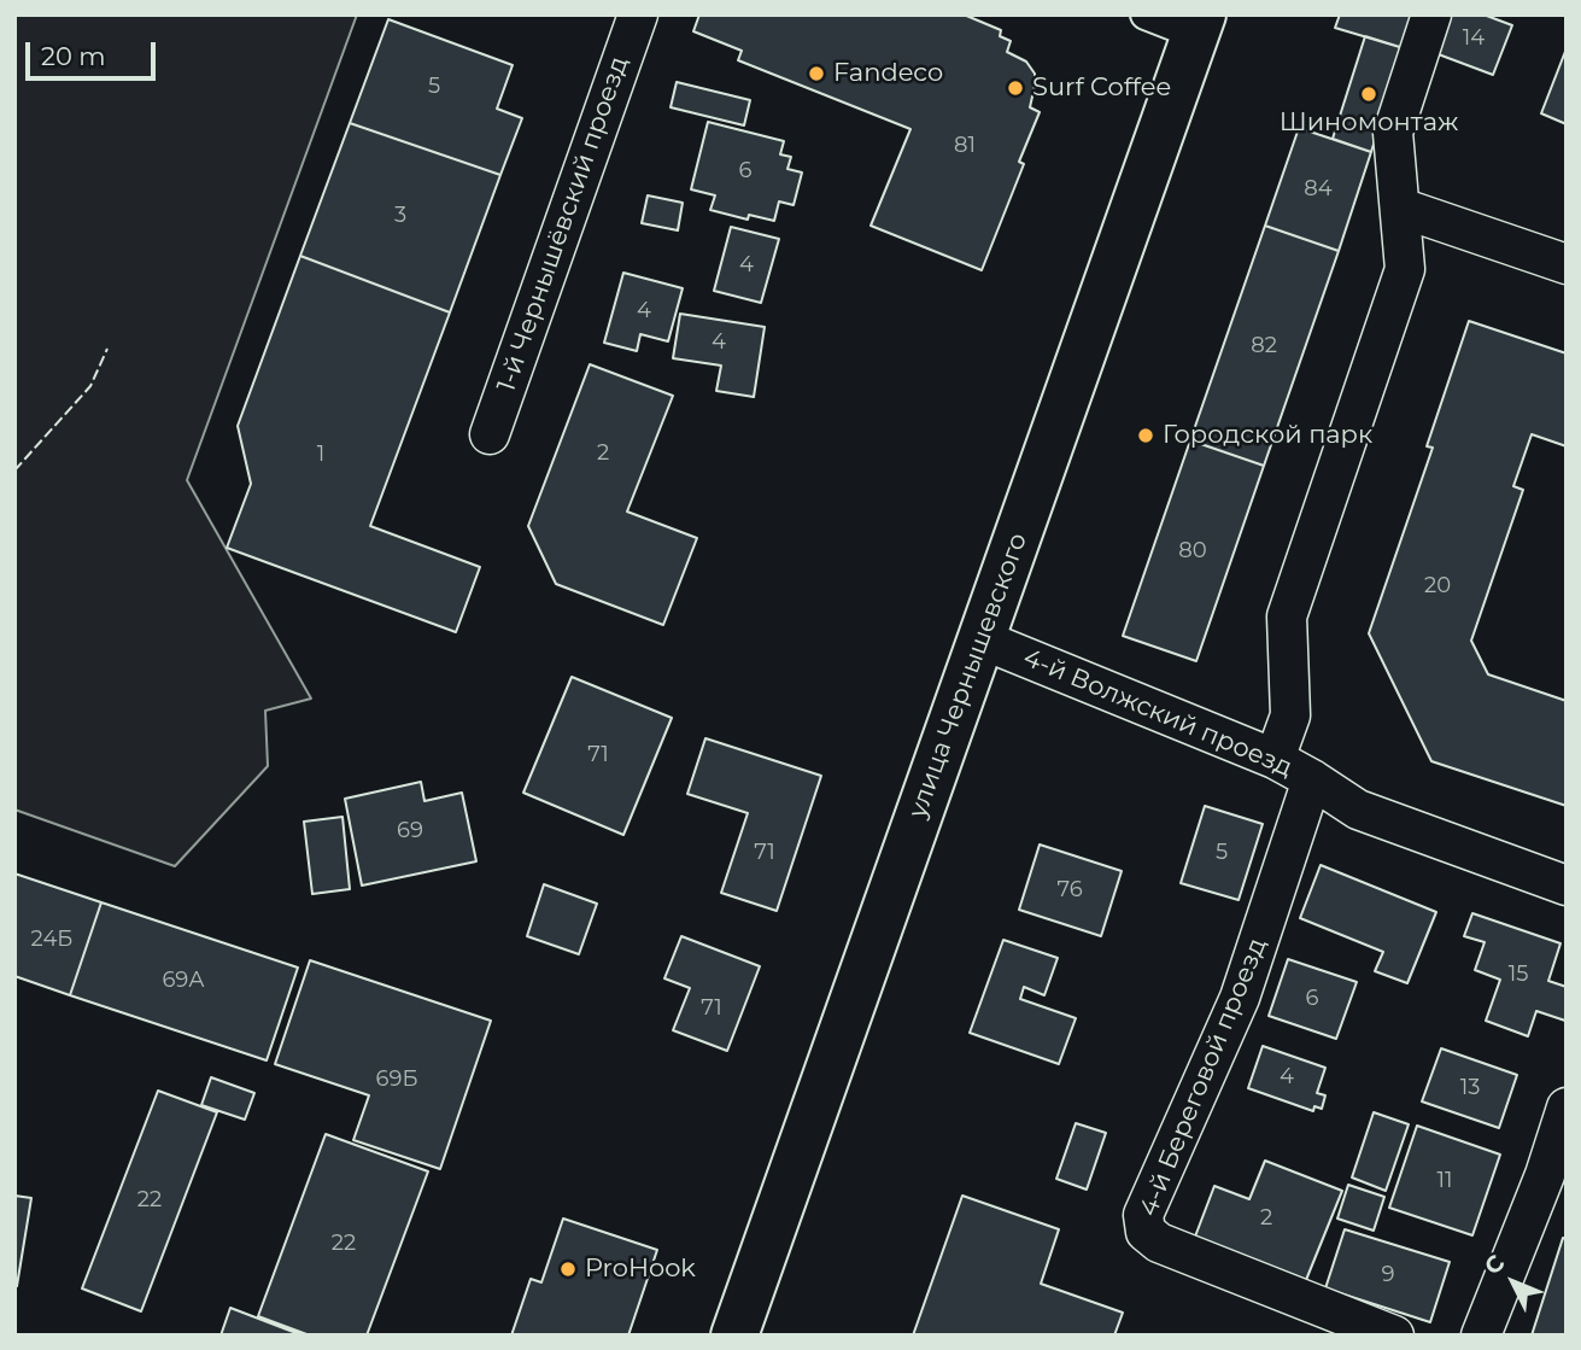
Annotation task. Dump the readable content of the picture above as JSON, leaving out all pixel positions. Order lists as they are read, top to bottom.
{
  "streets": {
    "main road": ["улица Чернышевского"],
    "street": ["1-й Чернышёвский проезд", "4-й Волжский проезд", "4-й Береговой проезд"]
  },
  "crossings": [
    ["улица Чернышевского", "4-й Волжский проезд"],
    ["4-й Волжский проезд", "4-й Береговой проезд"]
  ],
  "places": [
    "Fandeco",
    "Surf Coffee",
    "Шиномонтаж",
    "Городской парк",
    "ProHook"
  ],
  "house_numbers": [
    "14",
    "5",
    "81",
    "6",
    "84",
    "3",
    "4",
    "4",
    "4",
    "82",
    "2",
    "1",
    "80",
    "20",
    "71",
    "69",
    "71",
    "5",
    "76",
    "24Б",
    "15",
    "69А",
    "6",
    "71",
    "4",
    "69Б",
    "13",
    "11",
    "22",
    "2",
    "22",
    "9"
  ],
  "scale_bar": "20 m",
  "north": "top left"
}
